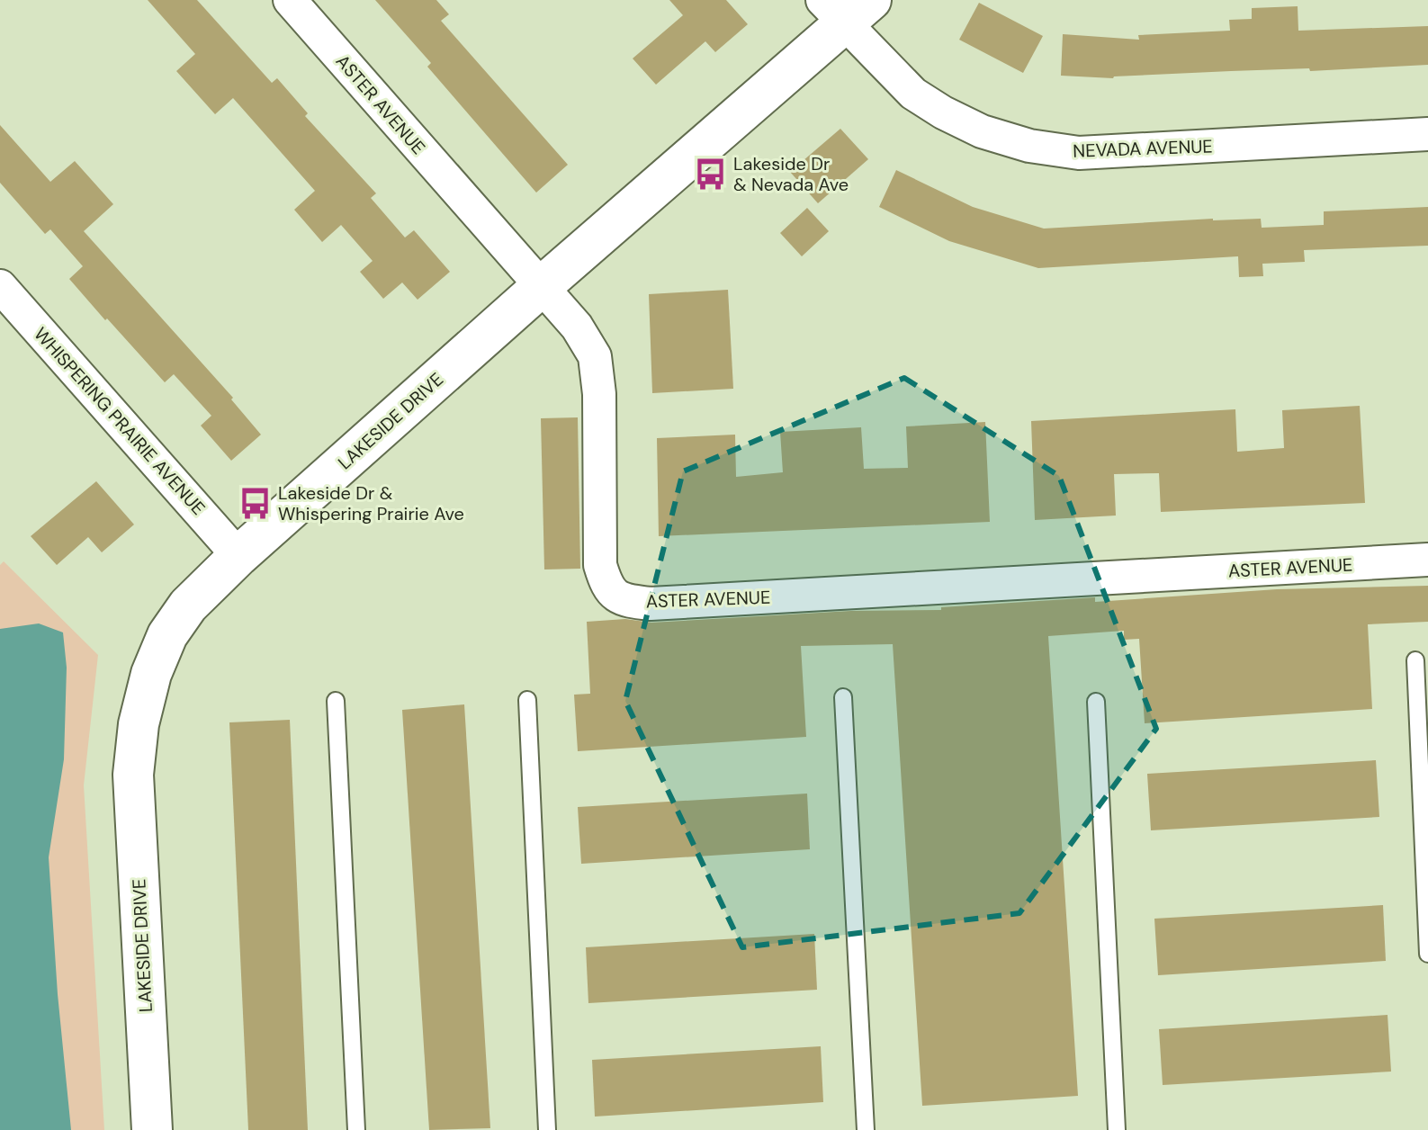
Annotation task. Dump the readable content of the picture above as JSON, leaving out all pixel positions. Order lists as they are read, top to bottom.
{
  "streets": {
    "street": [
      "ASTER AVENUE",
      "NEVADA AVENUE",
      "WHISPERING PRAIRIE AVENUE",
      "LAKESIDE DRIVE"
    ]
  },
  "crossings": [
    ["ASTER AVENUE", "LAKESIDE DRIVE"],
    ["NEVADA AVENUE", "LAKESIDE DRIVE"],
    ["WHISPERING PRAIRIE AVENUE", "LAKESIDE DRIVE"]
  ],
  "places": {
    "bus stop": ["Lakeside Dr & Nevada Ave", "Lakeside Dr & Whispering Prairie Ave"]
  }
}
